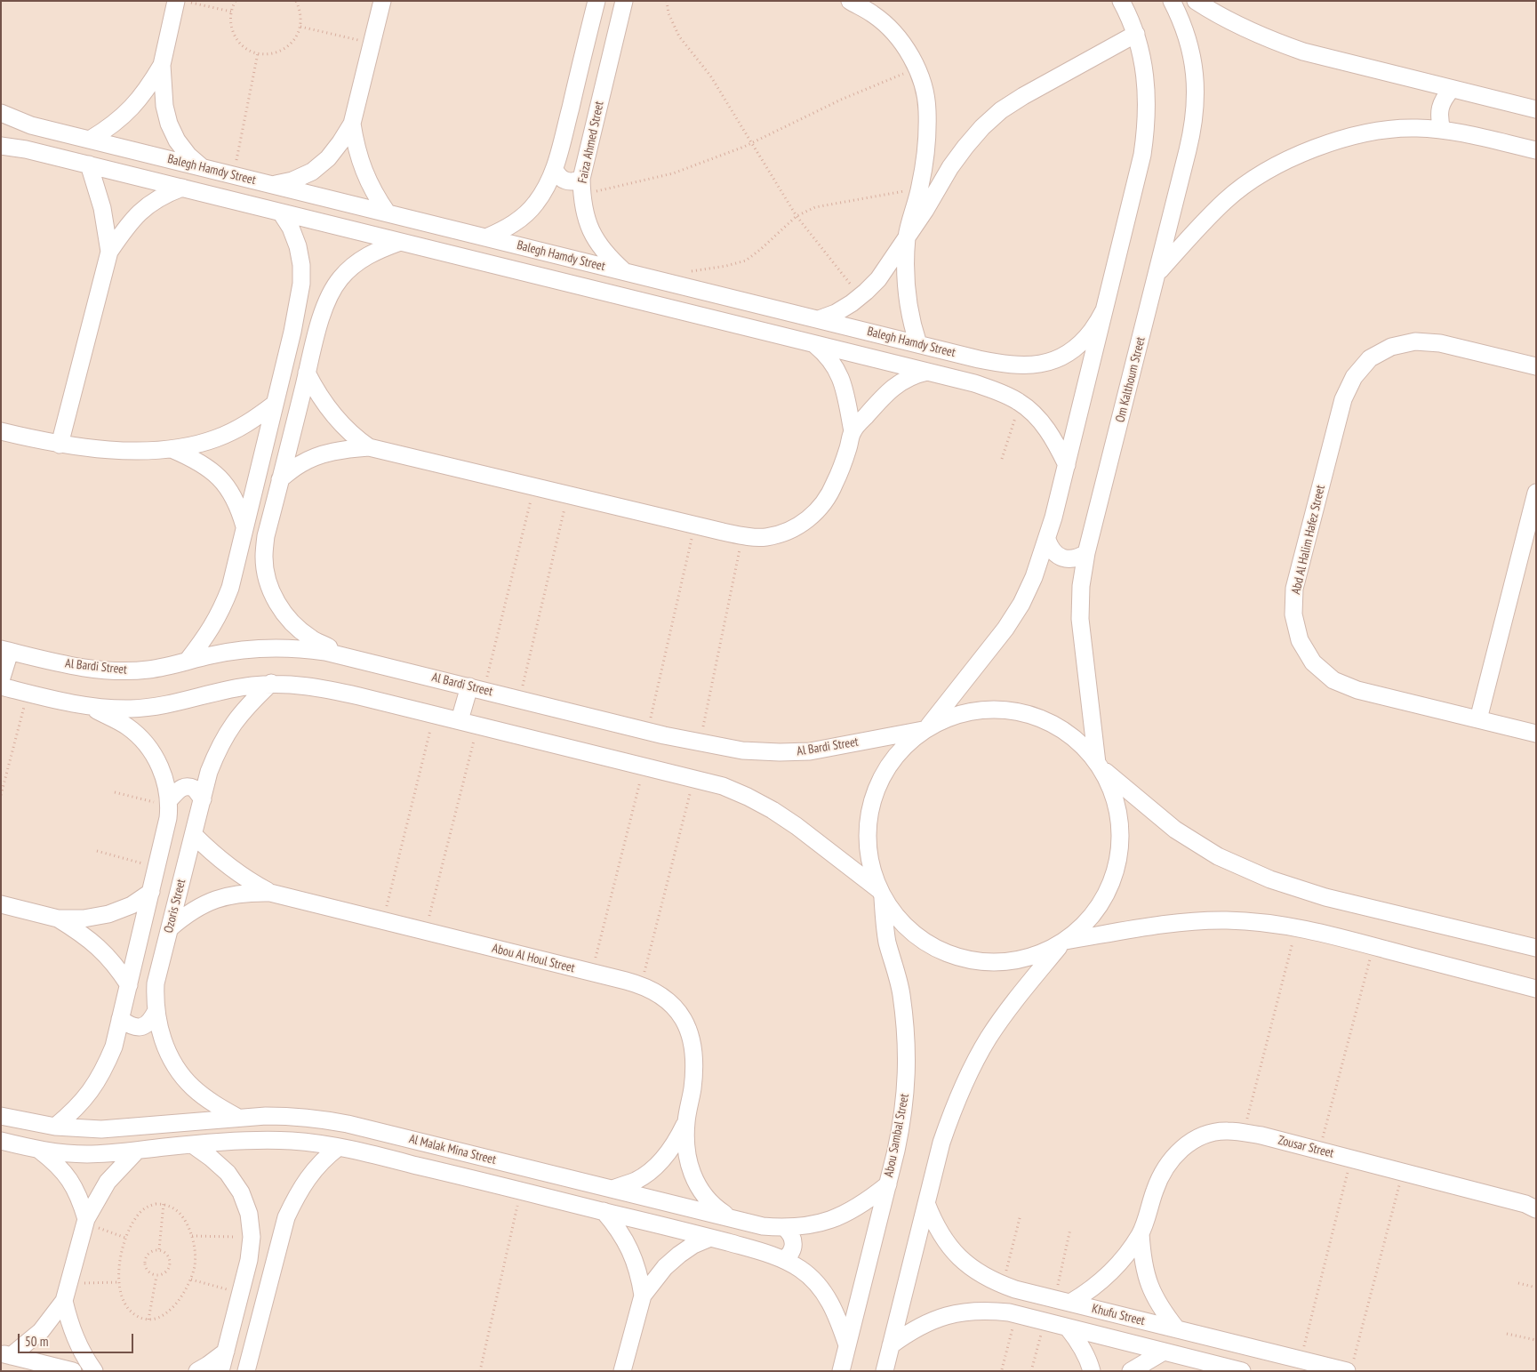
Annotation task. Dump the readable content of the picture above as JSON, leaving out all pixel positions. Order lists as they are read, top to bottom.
{
  "streets": {
    "street": [
      "Faiza Ahmed Street",
      "Balegh Hamdy Street",
      "Om Kalthoum Street",
      "Abd Al Halim Hafez Street",
      "Al Bardi Street",
      "Ozoris Street",
      "Abou Al Houl Street",
      "Abou Sambal Street",
      "Zousar Street",
      "Al Malak Mina Street",
      "Khufu Street"
    ]
  },
  "crossings": [
    ["Faiza Ahmed Street", "Balegh Hamdy Street"],
    ["Ozoris Street", "Abou Al Houl Street"],
    ["Ozoris Street", "Al Malak Mina Street"],
    ["Abou Al Houl Street", "Al Malak Mina Street"],
    ["Abou Sambal Street", "Al Malak Mina Street"],
    ["Zousar Street", "Khufu Street"]
  ],
  "scale_bar": "50 m"
}
